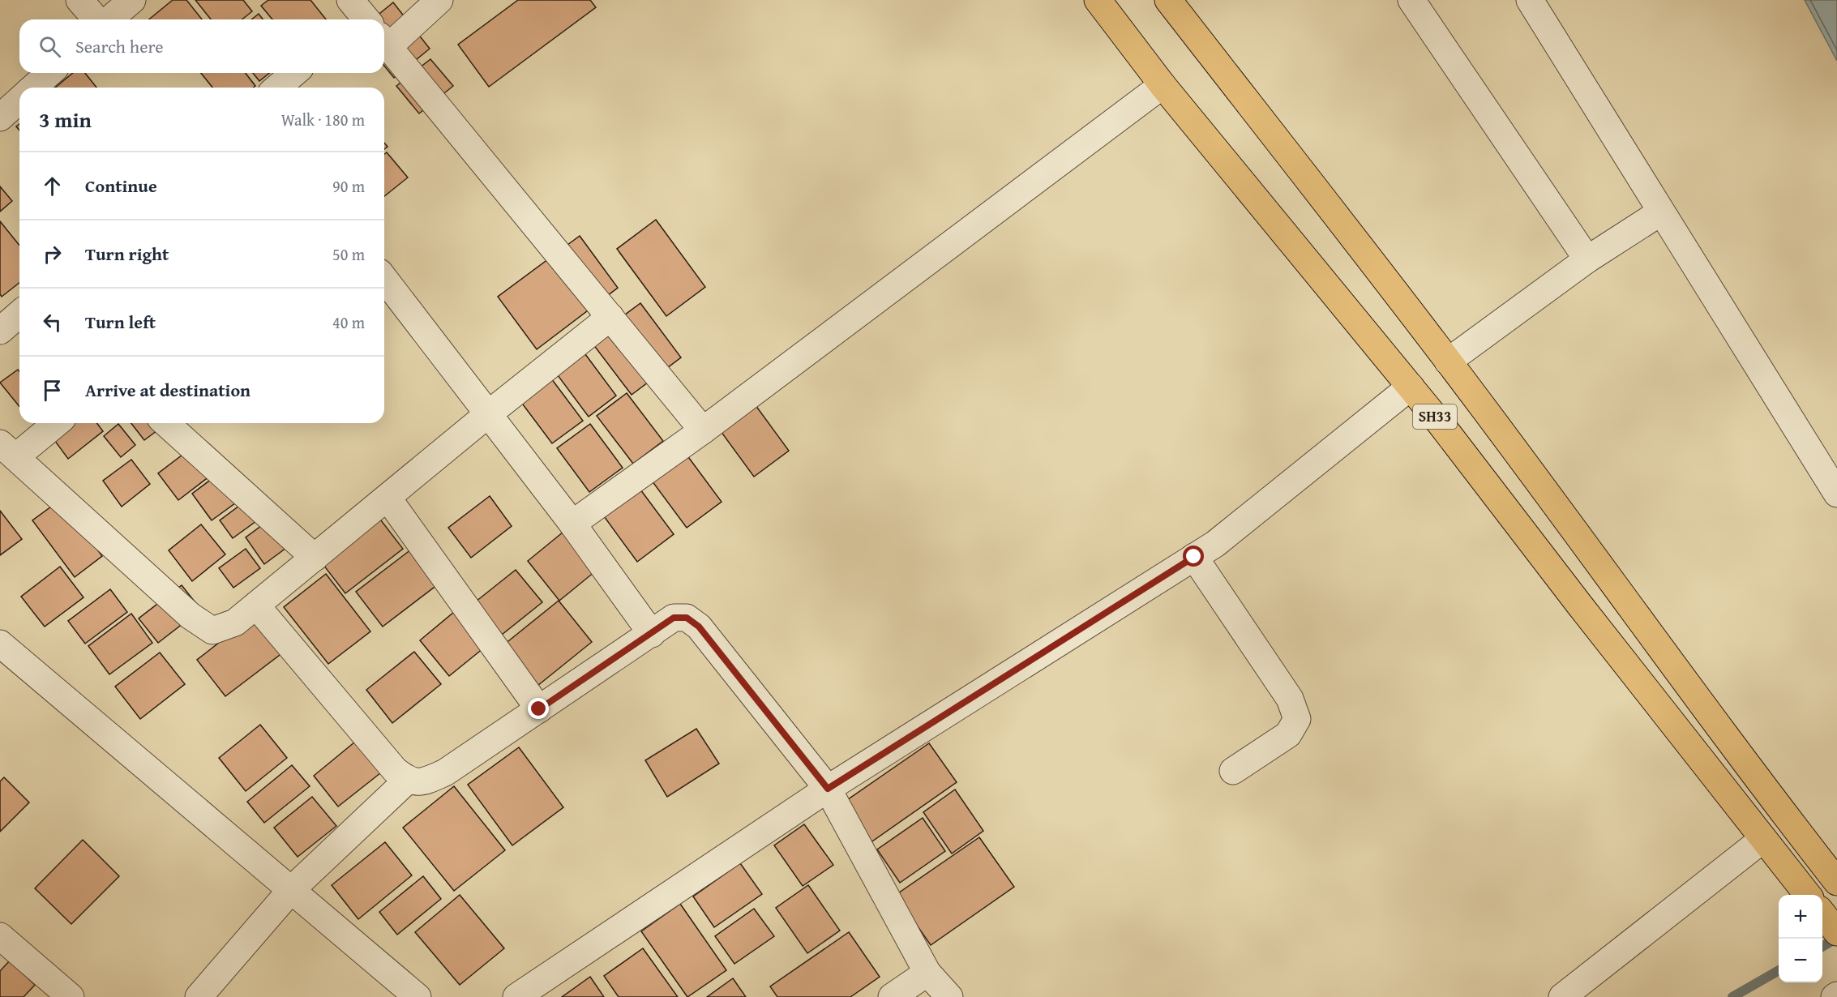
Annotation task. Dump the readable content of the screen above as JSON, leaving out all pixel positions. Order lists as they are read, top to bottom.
{
  "streets": {
    "main road": ["SH33"]
  },
  "page": {
    "search": "Search here",
    "heading": ["3 min", "Walk · 180 m"],
    "list": [
      ["Continue", "90 m"],
      ["Turn right", "50 m"],
      ["Turn left", "40 m"],
      "Arrive at destination"
    ],
    "map_buttons": ["+", "−"]
  }
}
